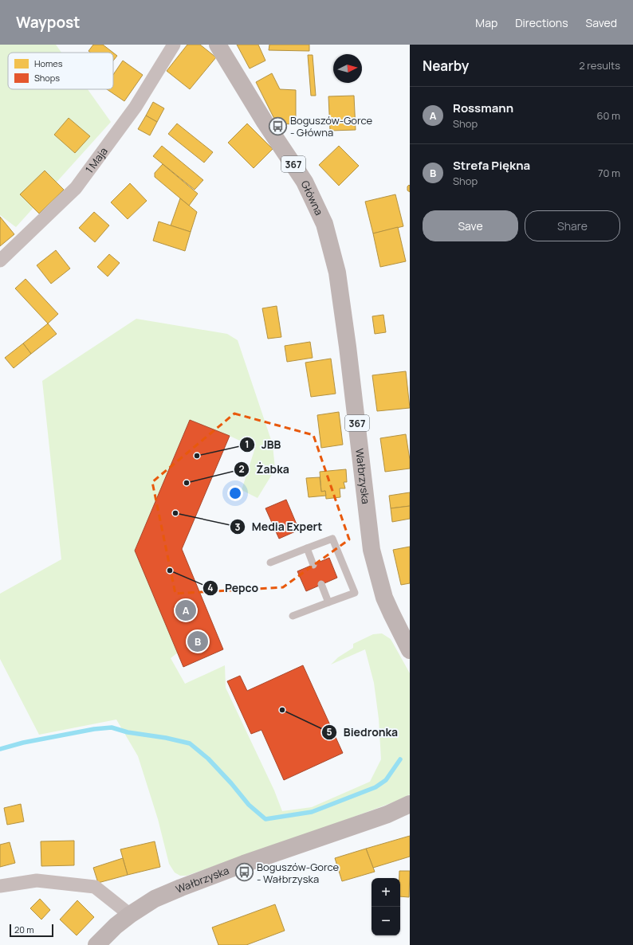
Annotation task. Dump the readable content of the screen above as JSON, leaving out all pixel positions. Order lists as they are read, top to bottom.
{
  "streets": {
    "main road": ["367", "Główna", "Wałbrzyska"],
    "street": ["1 Maja"]
  },
  "crossings": [
    ["Główna", "Wałbrzyska"]
  ],
  "places": {
    "bus stop": ["Boguszów-Gorce - Główna", "Boguszów-Gorce - Wałbrzyska"],
    "other": [
      "JBB",
      "Żabka",
      "Media Expert",
      "Pepco",
      "Biedronka"
    ]
  },
  "legend": ["Homes", "Shops"],
  "scale_bar": "20 m",
  "north": "right",
  "page": {
    "header": "Waypost",
    "nav": ["Map", "Directions", "Saved"],
    "heading": ["Nearby", "2 results"],
    "list": [
      {
        "mark": "A",
        "name": "Rossmann",
        "note": "Shop",
        "value": "60 m"
      },
      {
        "mark": "B",
        "name": "Strefa Piękna",
        "note": "Shop",
        "value": "70 m"
      }
    ],
    "buttons": ["Save", "Share"],
    "pins": ["A", "B"],
    "map_buttons": ["+", "−"],
    "scale": "20 m"
  }
}
